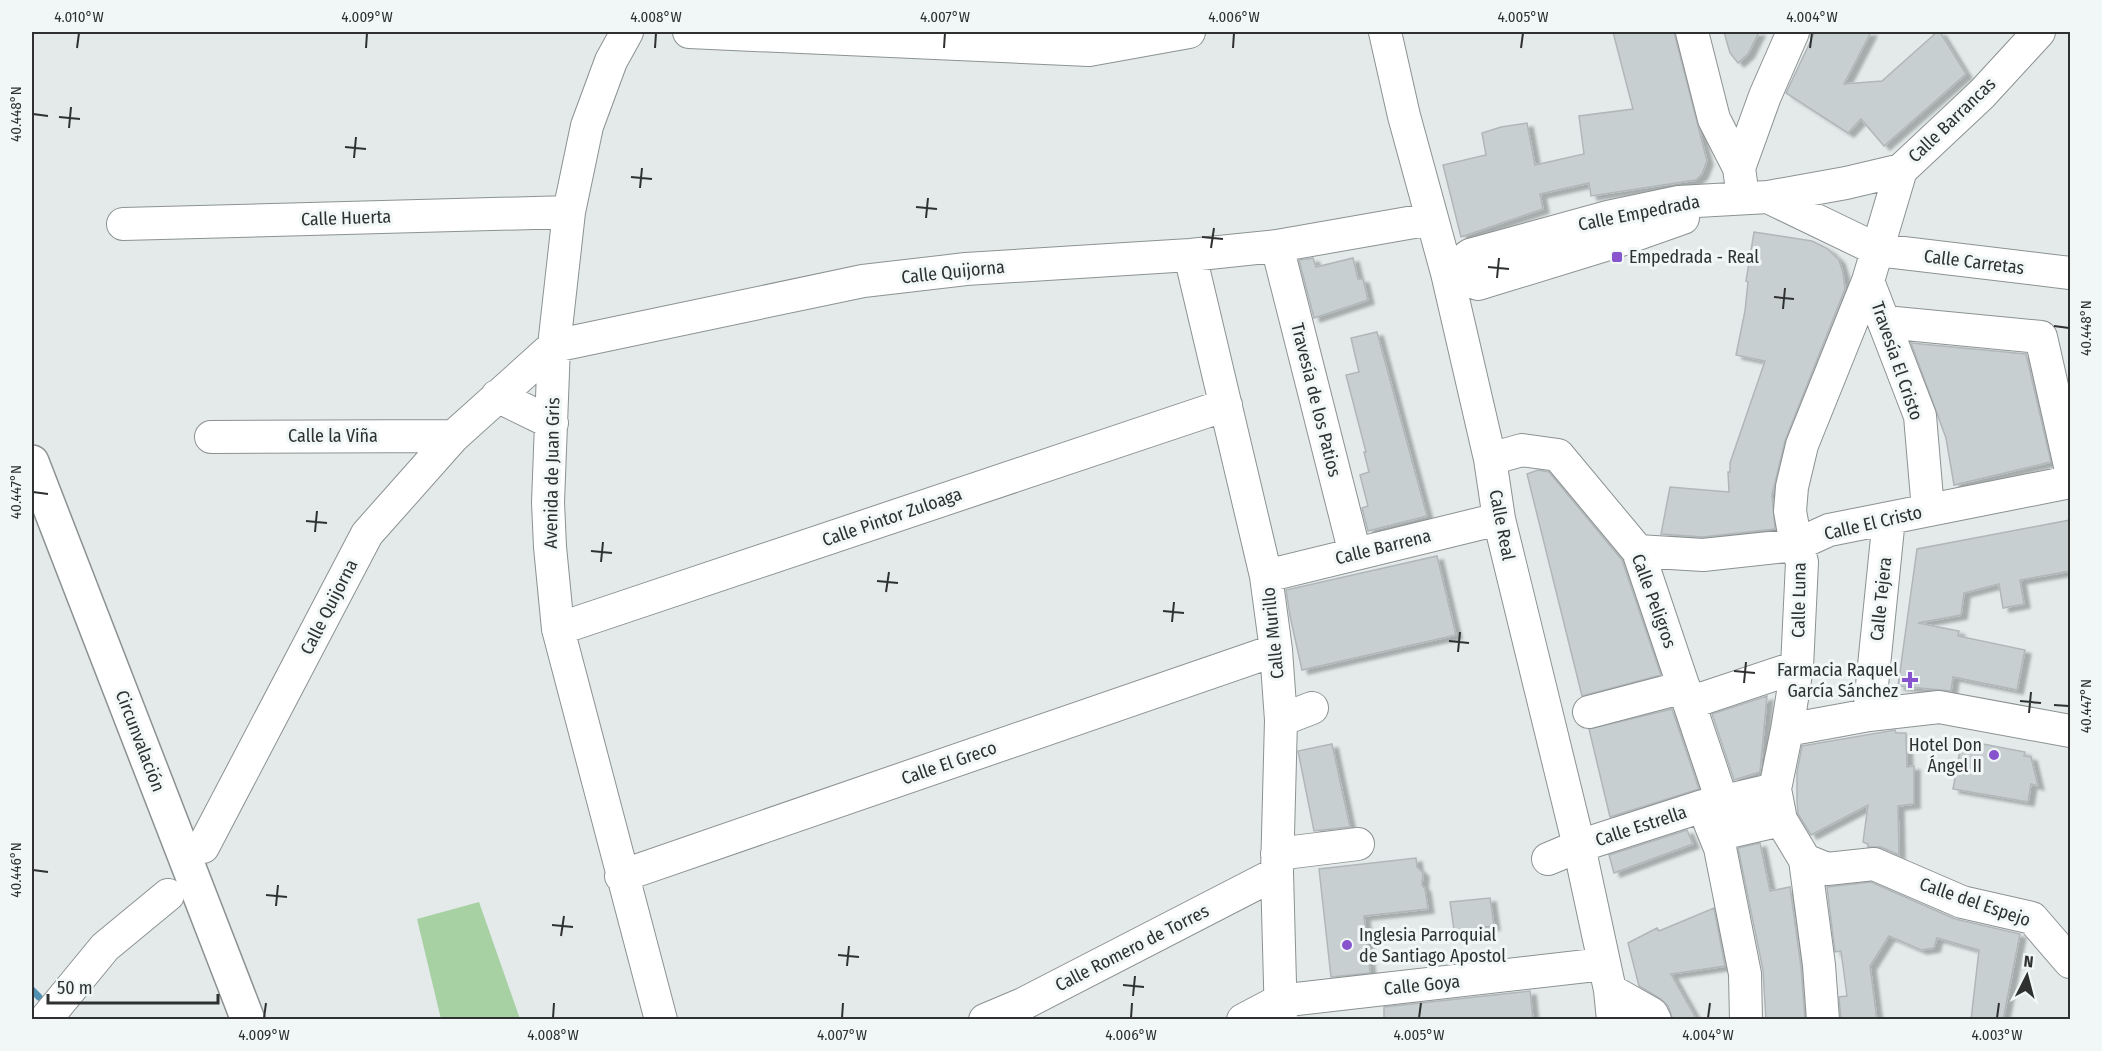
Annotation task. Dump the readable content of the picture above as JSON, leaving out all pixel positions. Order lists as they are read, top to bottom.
{
  "streets": {
    "highway": ["Circunvalación"],
    "street": [
      "Calle Barrancas",
      "Calle Empedrada",
      "Calle Huerta",
      "Calle Carretas",
      "Calle Quijorna",
      "Travesía El Cristo",
      "Travesía de los Patios",
      "Calle la Viña",
      "Avenida de Juan Gris",
      "Calle Pintor Zuloaga",
      "Calle El Cristo",
      "Calle Real",
      "Calle Barrena",
      "Calle Tejera",
      "Calle Luna",
      "Calle Peligros",
      "Calle Murillo",
      "Calle El Greco",
      "Calle Estrella",
      "Calle del Espejo",
      "Calle Romero de Torres",
      "Calle Goya"
    ]
  },
  "crossings": [
    ["Calle Barrancas", "Calle Empedrada"],
    ["Calle Empedrada", "Calle Real"],
    ["Calle Huerta", "Avenida de Juan Gris"],
    ["Calle Carretas", "Travesía El Cristo"],
    ["Calle Quijorna", "Travesía de los Patios"],
    ["Calle Quijorna", "Calle la Viña"],
    ["Calle Quijorna", "Avenida de Juan Gris"],
    ["Calle Quijorna", "Calle Real"],
    ["Calle Quijorna", "Calle Murillo"],
    ["Travesía El Cristo", "Calle El Cristo"],
    ["Travesía El Cristo", "Calle Luna"],
    ["Travesía de los Patios", "Calle Barrena"],
    ["Avenida de Juan Gris", "Calle Pintor Zuloaga"],
    ["Avenida de Juan Gris", "Calle El Greco"],
    ["Calle Pintor Zuloaga", "Calle Murillo"],
    ["Calle El Cristo", "Calle Tejera"],
    ["Calle El Cristo", "Calle Luna"],
    ["Calle El Cristo", "Calle Peligros"],
    ["Calle Real", "Calle Barrena"],
    ["Calle Real", "Calle Peligros"],
    ["Calle Real", "Calle Estrella"],
    ["Calle Real", "Calle Goya"],
    ["Calle Barrena", "Calle Murillo"],
    ["Calle Luna", "Calle Estrella"],
    ["Calle Peligros", "Calle Estrella"],
    ["Calle Murillo", "Calle El Greco"],
    ["Calle Murillo", "Calle Romero de Torres"],
    ["Calle Murillo", "Calle Goya"]
  ],
  "places": {
    "transit": ["Empedrada - Real"],
    "health": ["Farmacia Raquel García Sánchez"],
    "other": ["Hotel Don Ángel II", "Inglesia Parroquial de Santiago Apostol"]
  },
  "scale_bar": "50 m",
  "north": "top",
  "coordinates": [
    "4.010°W",
    "4.009°W",
    "4.008°W",
    "4.007°W",
    "4.006°W",
    "4.005°W",
    "4.004°W",
    "40.448°N",
    "40.447°N",
    "40.446°N",
    "4.003°W"
  ]
}
